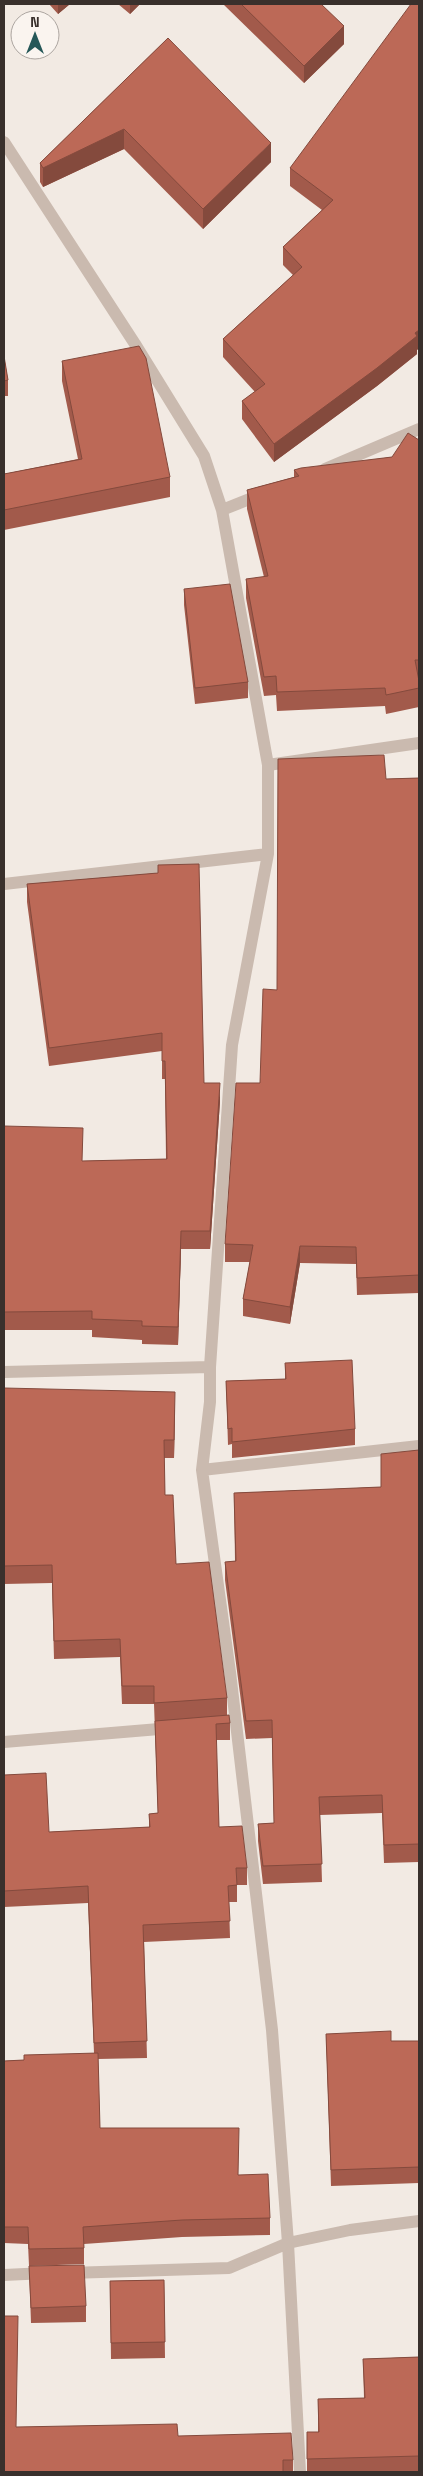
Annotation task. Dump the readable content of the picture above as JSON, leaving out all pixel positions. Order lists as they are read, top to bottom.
{
  "north": "top"
}
